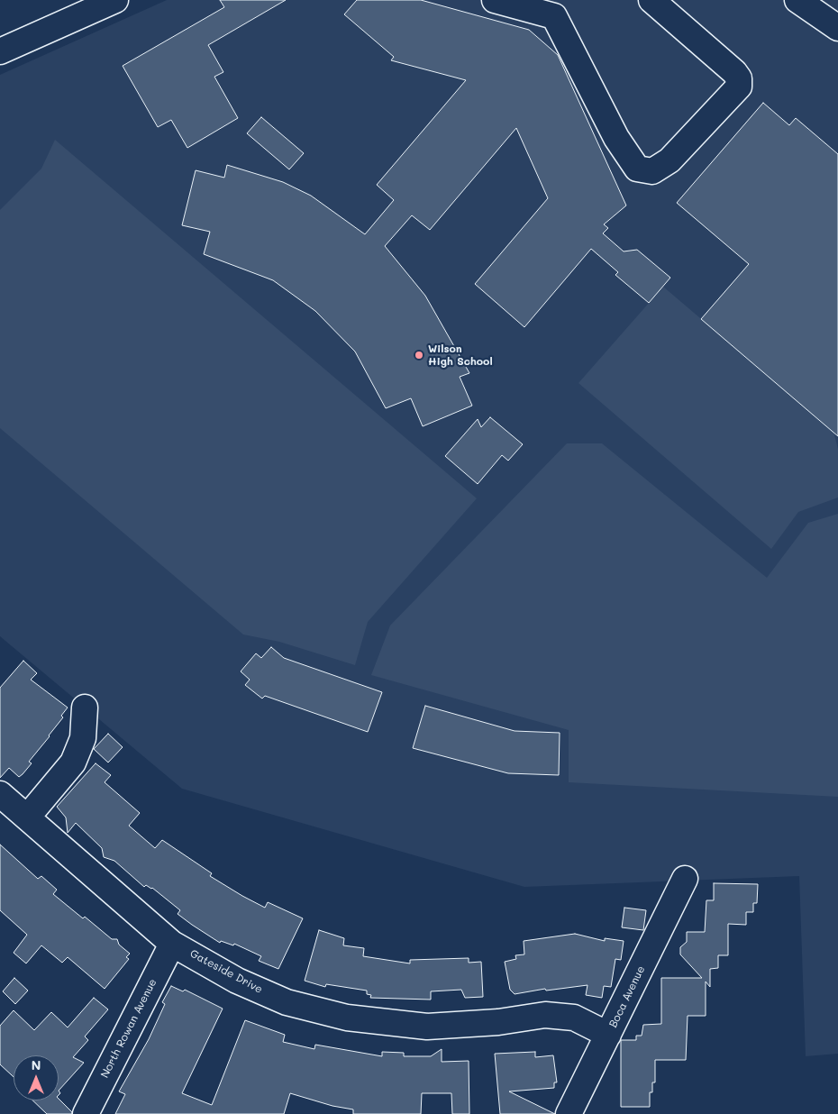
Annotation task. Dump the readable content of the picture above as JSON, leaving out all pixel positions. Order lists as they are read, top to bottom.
{
  "streets": {
    "street": ["Gateside Drive", "Boca Avenue", "North Rowan Avenue"]
  },
  "crossings": [
    ["Gateside Drive", "Boca Avenue"],
    ["Gateside Drive", "North Rowan Avenue"]
  ],
  "places": ["Wilson High School"],
  "north": "top"
}
